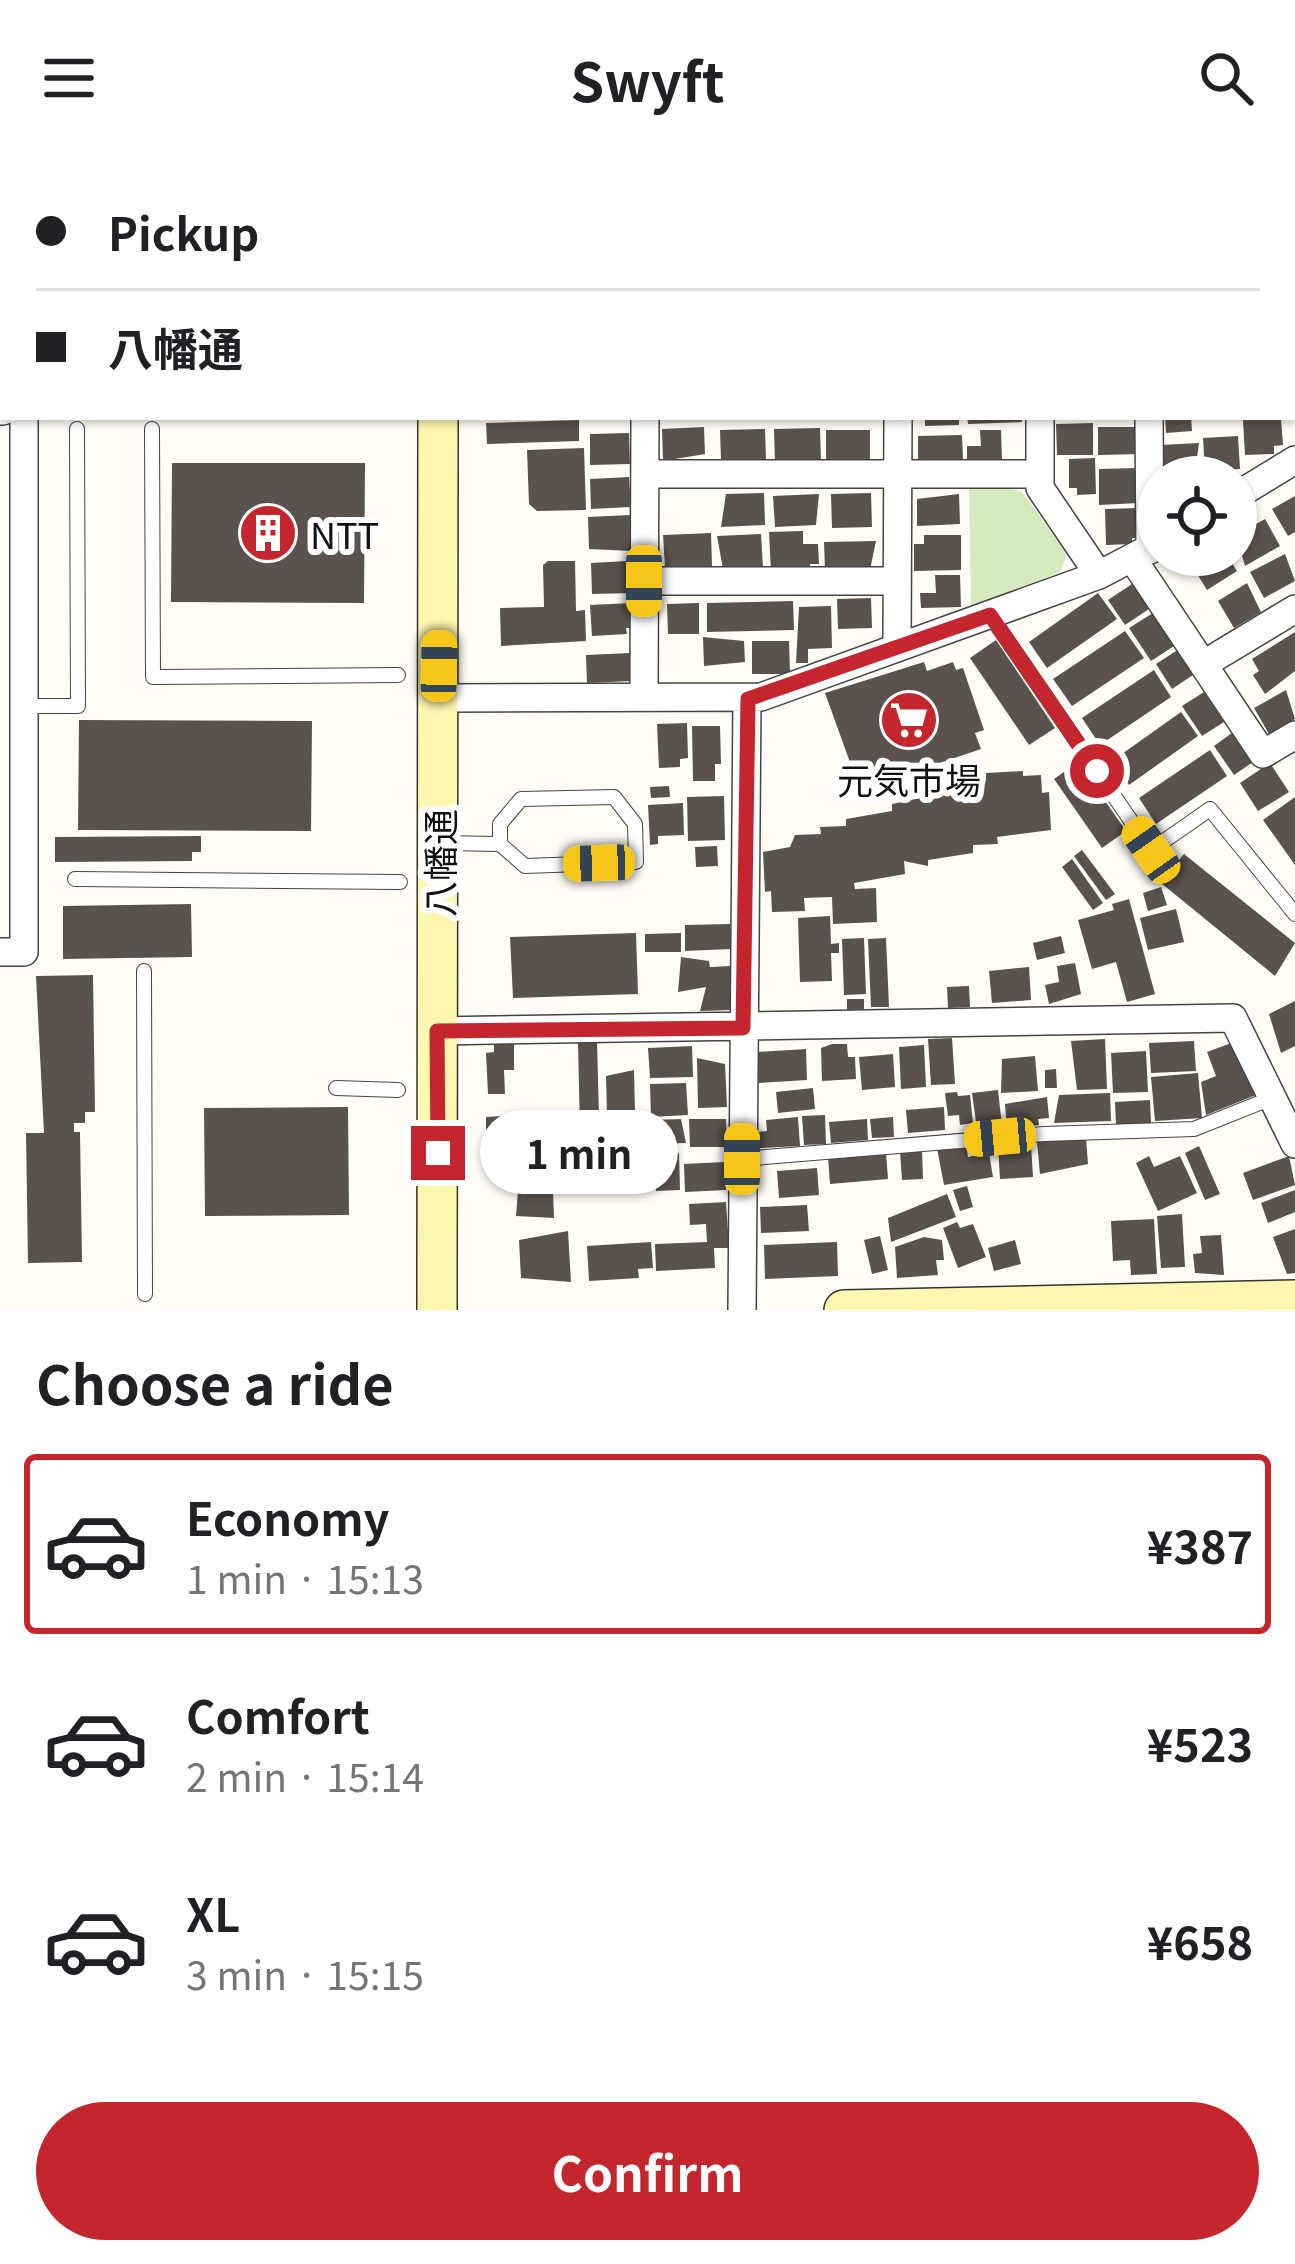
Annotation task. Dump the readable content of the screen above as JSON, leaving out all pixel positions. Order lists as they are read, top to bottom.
{
  "streets": {
    "street": ["八幡通"]
  },
  "places": {
    "building": ["NTT"],
    "supermarket": ["元気市場"]
  },
  "page": {
    "header": "Swyft",
    "banner": ["Pickup", "八幡通"],
    "bubble": "1 min",
    "heading": "Choose a ride",
    "list": [
      {
        "name": "Economy",
        "note": "1 min · 15:13",
        "value": "¥387"
      },
      {
        "name": "Comfort",
        "note": "2 min · 15:14",
        "value": "¥523"
      },
      {
        "name": "XL",
        "note": "3 min · 15:15",
        "value": "¥658"
      }
    ],
    "buttons": "Confirm"
  }
}
